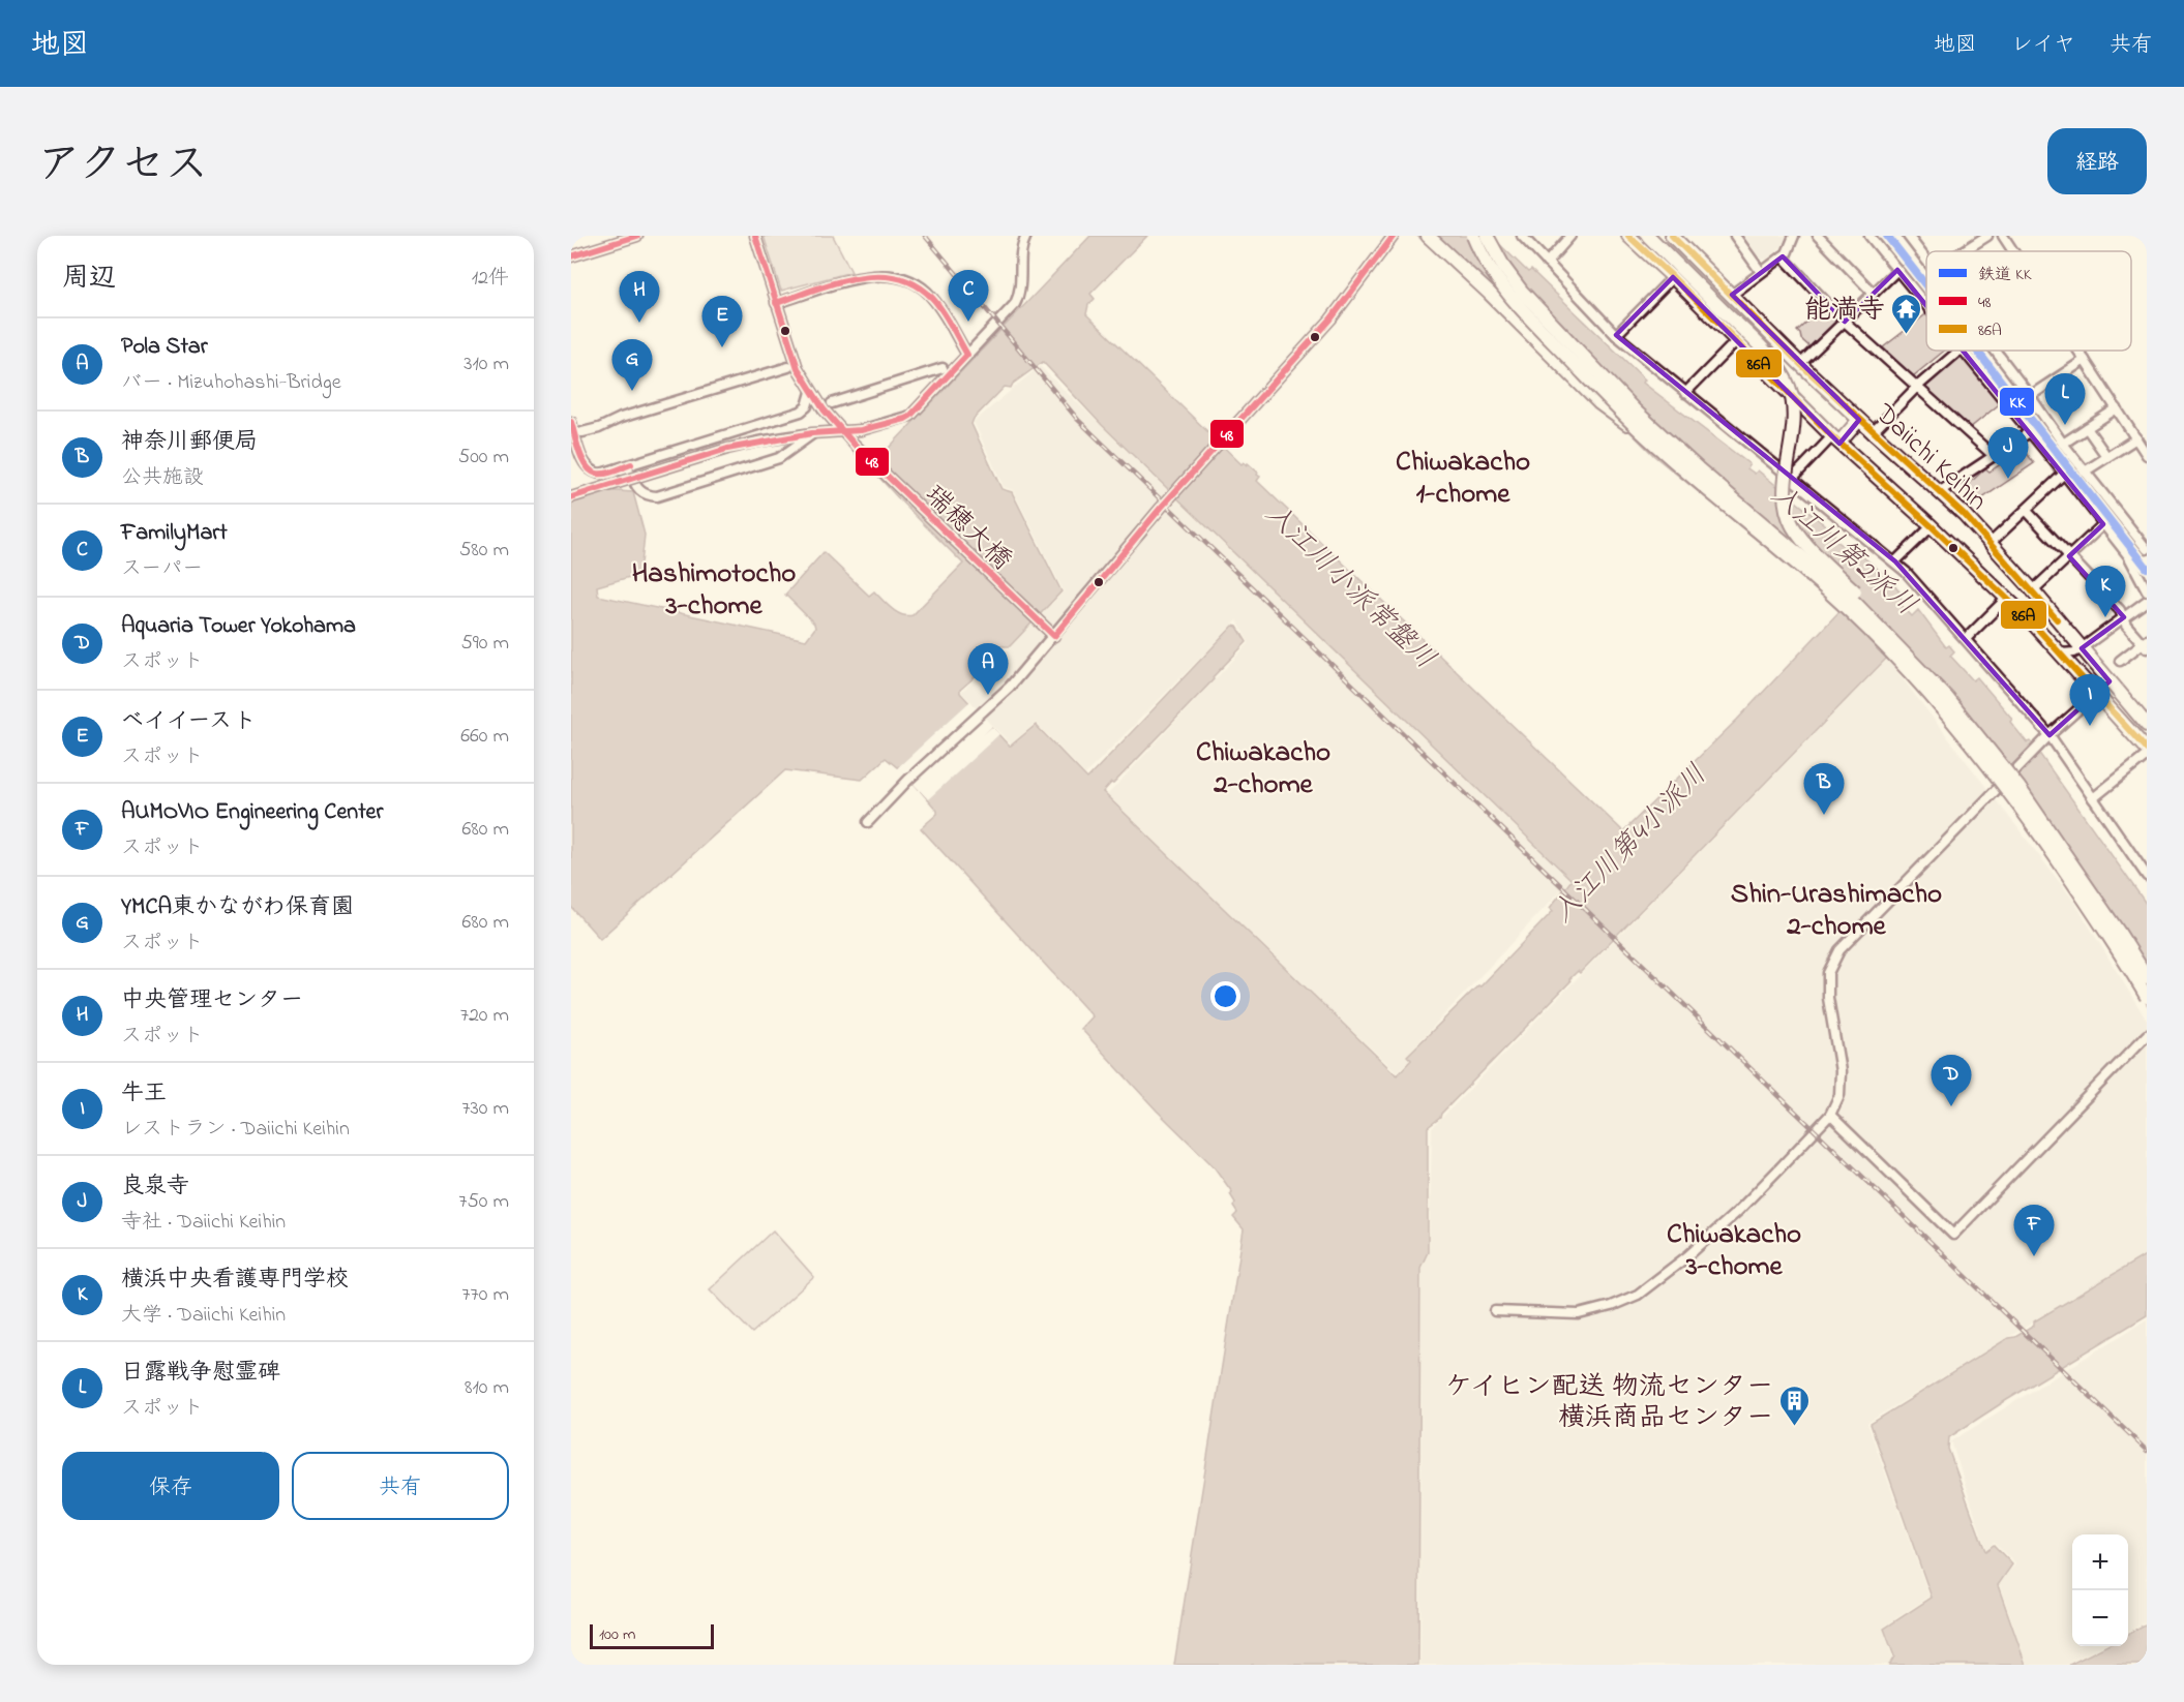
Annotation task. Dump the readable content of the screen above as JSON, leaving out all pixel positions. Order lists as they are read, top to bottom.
{
  "streets": {
    "highway": ["Daiichi Keihin"],
    "street": ["瑞穂大橋"]
  },
  "districts": [
    "Chiwakacho 1-chome",
    "Hashimotocho 3-chome",
    "Chiwakacho 2-chome",
    "Shin-Urashimacho 2-chome",
    "Chiwakacho 3-chome"
  ],
  "water": ["入江川第2派川", "入江川小派常盤川", "入江川第4小派川"],
  "places": {
    "temple": ["能満寺"],
    "building": ["ケイヒン配送 物流センター 横浜商品センター"]
  },
  "lines": ["rail line KK", "transit line 48", "transit line 86A"],
  "legend": ["鉄道 KK", "48", "86A"],
  "scale_bar": "100 m",
  "page": {
    "header": "地図",
    "nav": ["地図", "レイヤ", "共有"],
    "title": "アクセス",
    "buttons": [
      "経路",
      ["保存", "共有"]
    ],
    "heading": ["周辺", "12件"],
    "pins": [
      "C",
      "H",
      "E",
      "G",
      "L",
      "J",
      "K",
      "A",
      "I",
      "B",
      "D",
      "F"
    ],
    "list": [
      {
        "mark": "A",
        "name": "Pola Star",
        "note": "バー · Mizuhohashi-Bridge",
        "value": "310 m"
      },
      {
        "mark": "B",
        "name": "神奈川郵便局",
        "note": "公共施設",
        "value": "500 m"
      },
      {
        "mark": "C",
        "name": "FamilyMart",
        "note": "スーパー",
        "value": "580 m"
      },
      {
        "mark": "D",
        "name": "Aquaria Tower Yokohama",
        "note": "スポット",
        "value": "590 m"
      },
      {
        "mark": "E",
        "name": "ベイイースト",
        "note": "スポット",
        "value": "660 m"
      },
      {
        "mark": "F",
        "name": "AUMOVIO Engineering Center",
        "note": "スポット",
        "value": "680 m"
      },
      {
        "mark": "G",
        "name": "YMCA東かながわ保育園",
        "note": "スポット",
        "value": "680 m"
      },
      {
        "mark": "H",
        "name": "中央管理センター",
        "note": "スポット",
        "value": "720 m"
      },
      {
        "mark": "I",
        "name": "牛王",
        "note": "レストラン · Daiichi Keihin",
        "value": "730 m"
      },
      {
        "mark": "J",
        "name": "良泉寺",
        "note": "寺社 · Daiichi Keihin",
        "value": "750 m"
      },
      {
        "mark": "K",
        "name": "横浜中央看護専門学校",
        "note": "大学 · Daiichi Keihin",
        "value": "770 m"
      },
      {
        "mark": "L",
        "name": "日露戦争慰霊碑",
        "note": "スポット",
        "value": "810 m"
      }
    ],
    "map_buttons": ["+", "−"],
    "scale": "100 m"
  }
}
